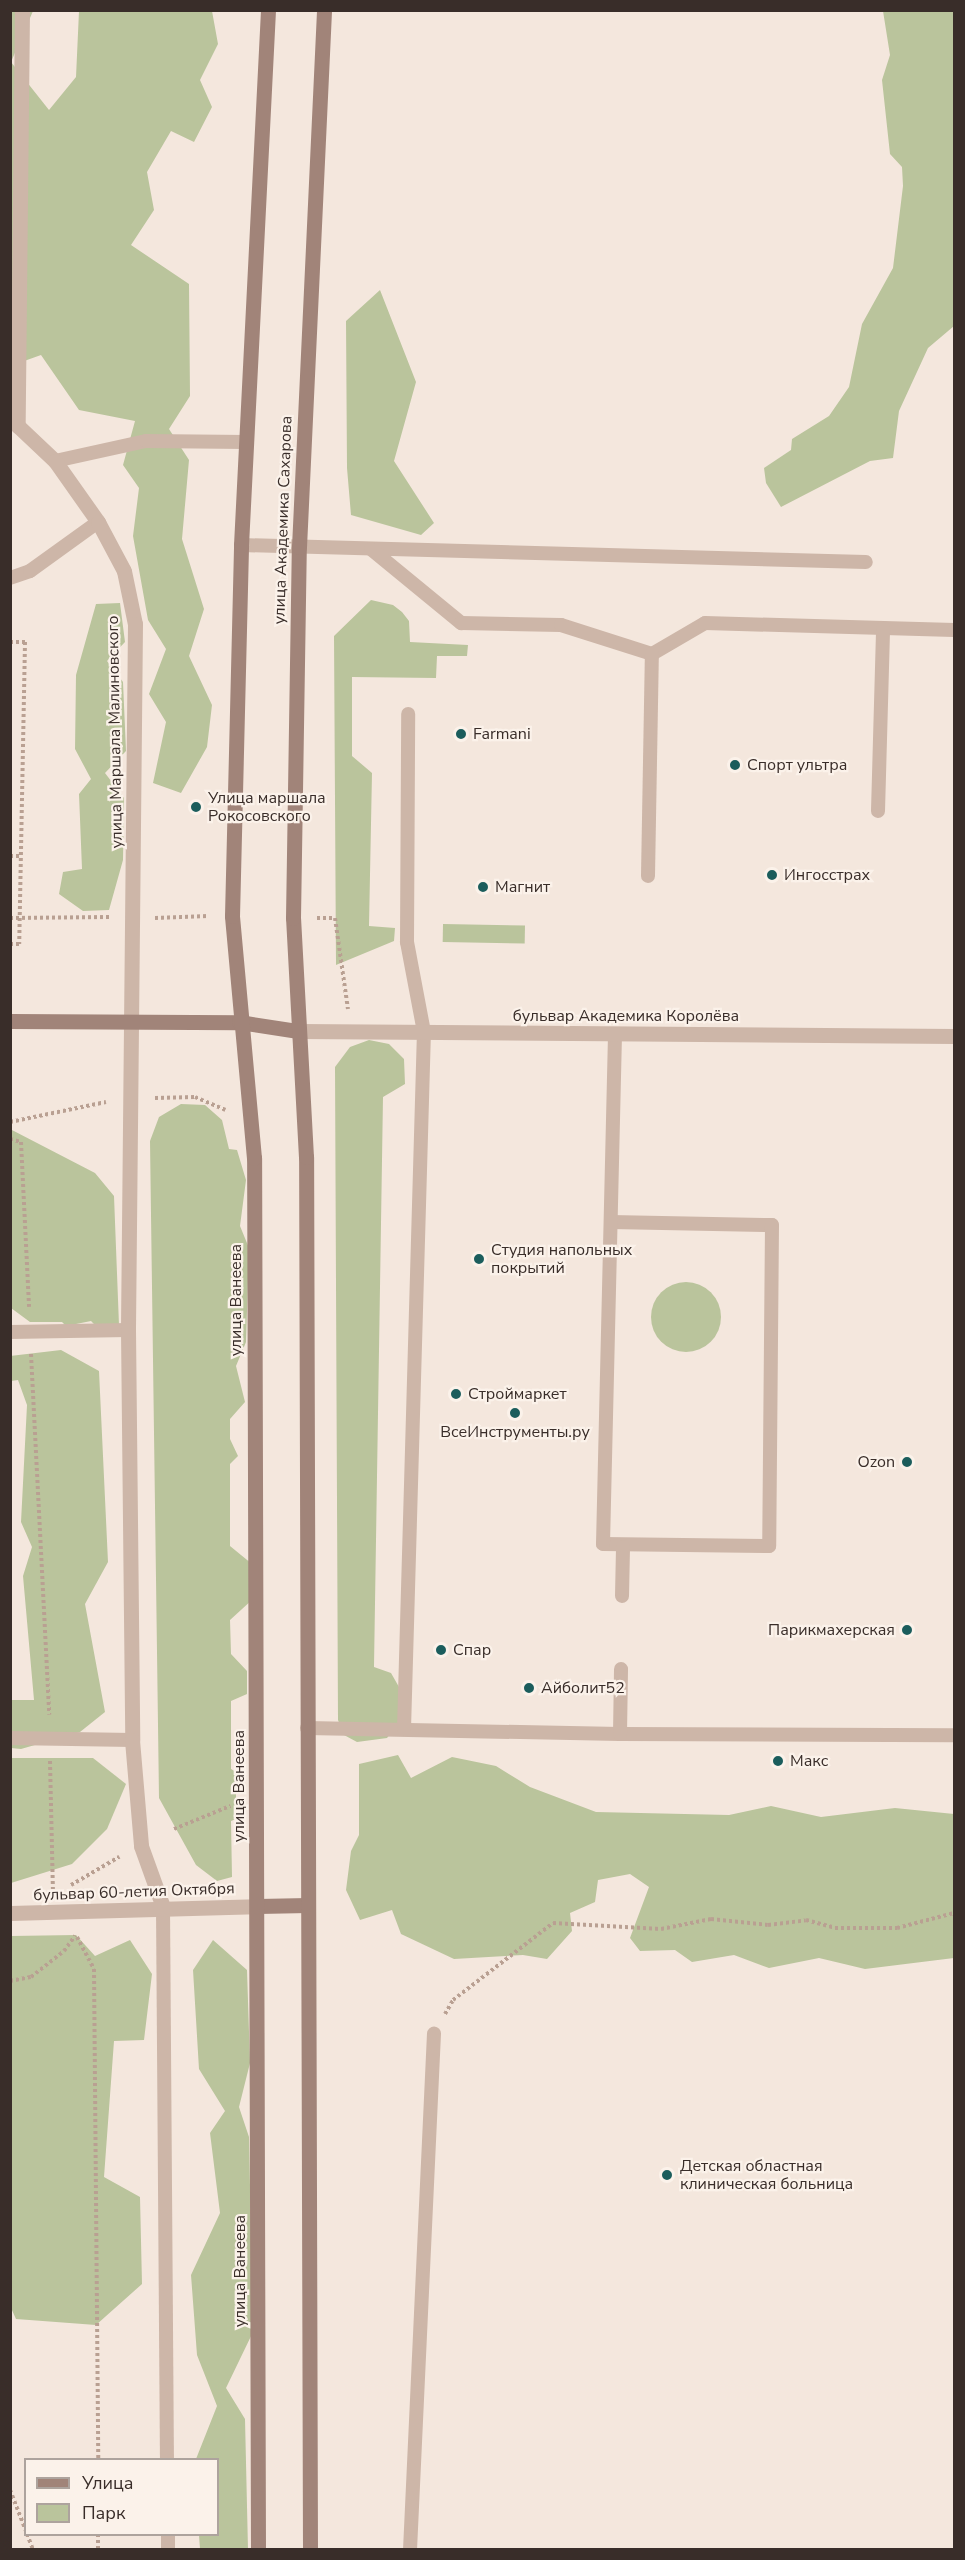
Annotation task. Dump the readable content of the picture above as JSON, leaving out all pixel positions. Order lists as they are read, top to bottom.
{
  "streets": {
    "main road": ["улица Академика Сахарова", "улица Ванеева"],
    "street": ["улица Маршала Малиновского", "бульвар Академика Королёва", "бульвар 60-летия Октября"]
  },
  "crossings": [
    ["улица Академика Сахарова", "бульвар Академика Королёва"],
    ["улица Маршала Малиновского", "бульвар 60-летия Октября"],
    ["улица Ванеева", "бульвар 60-летия Октября"]
  ],
  "places": [
    "Farmani",
    "Спорт ультра",
    "Улица маршала Рокосовского",
    "Ингосстрах",
    "Магнит",
    "Студия напольных покрытий",
    "Строймаркет",
    "ВсеИнструменты.ру",
    "Ozon",
    "Парикмахерская",
    "Спар",
    "Айболит52",
    "Макс",
    "Детская областная клиническая больница"
  ],
  "legend": ["Улица", "Парк"]
}
